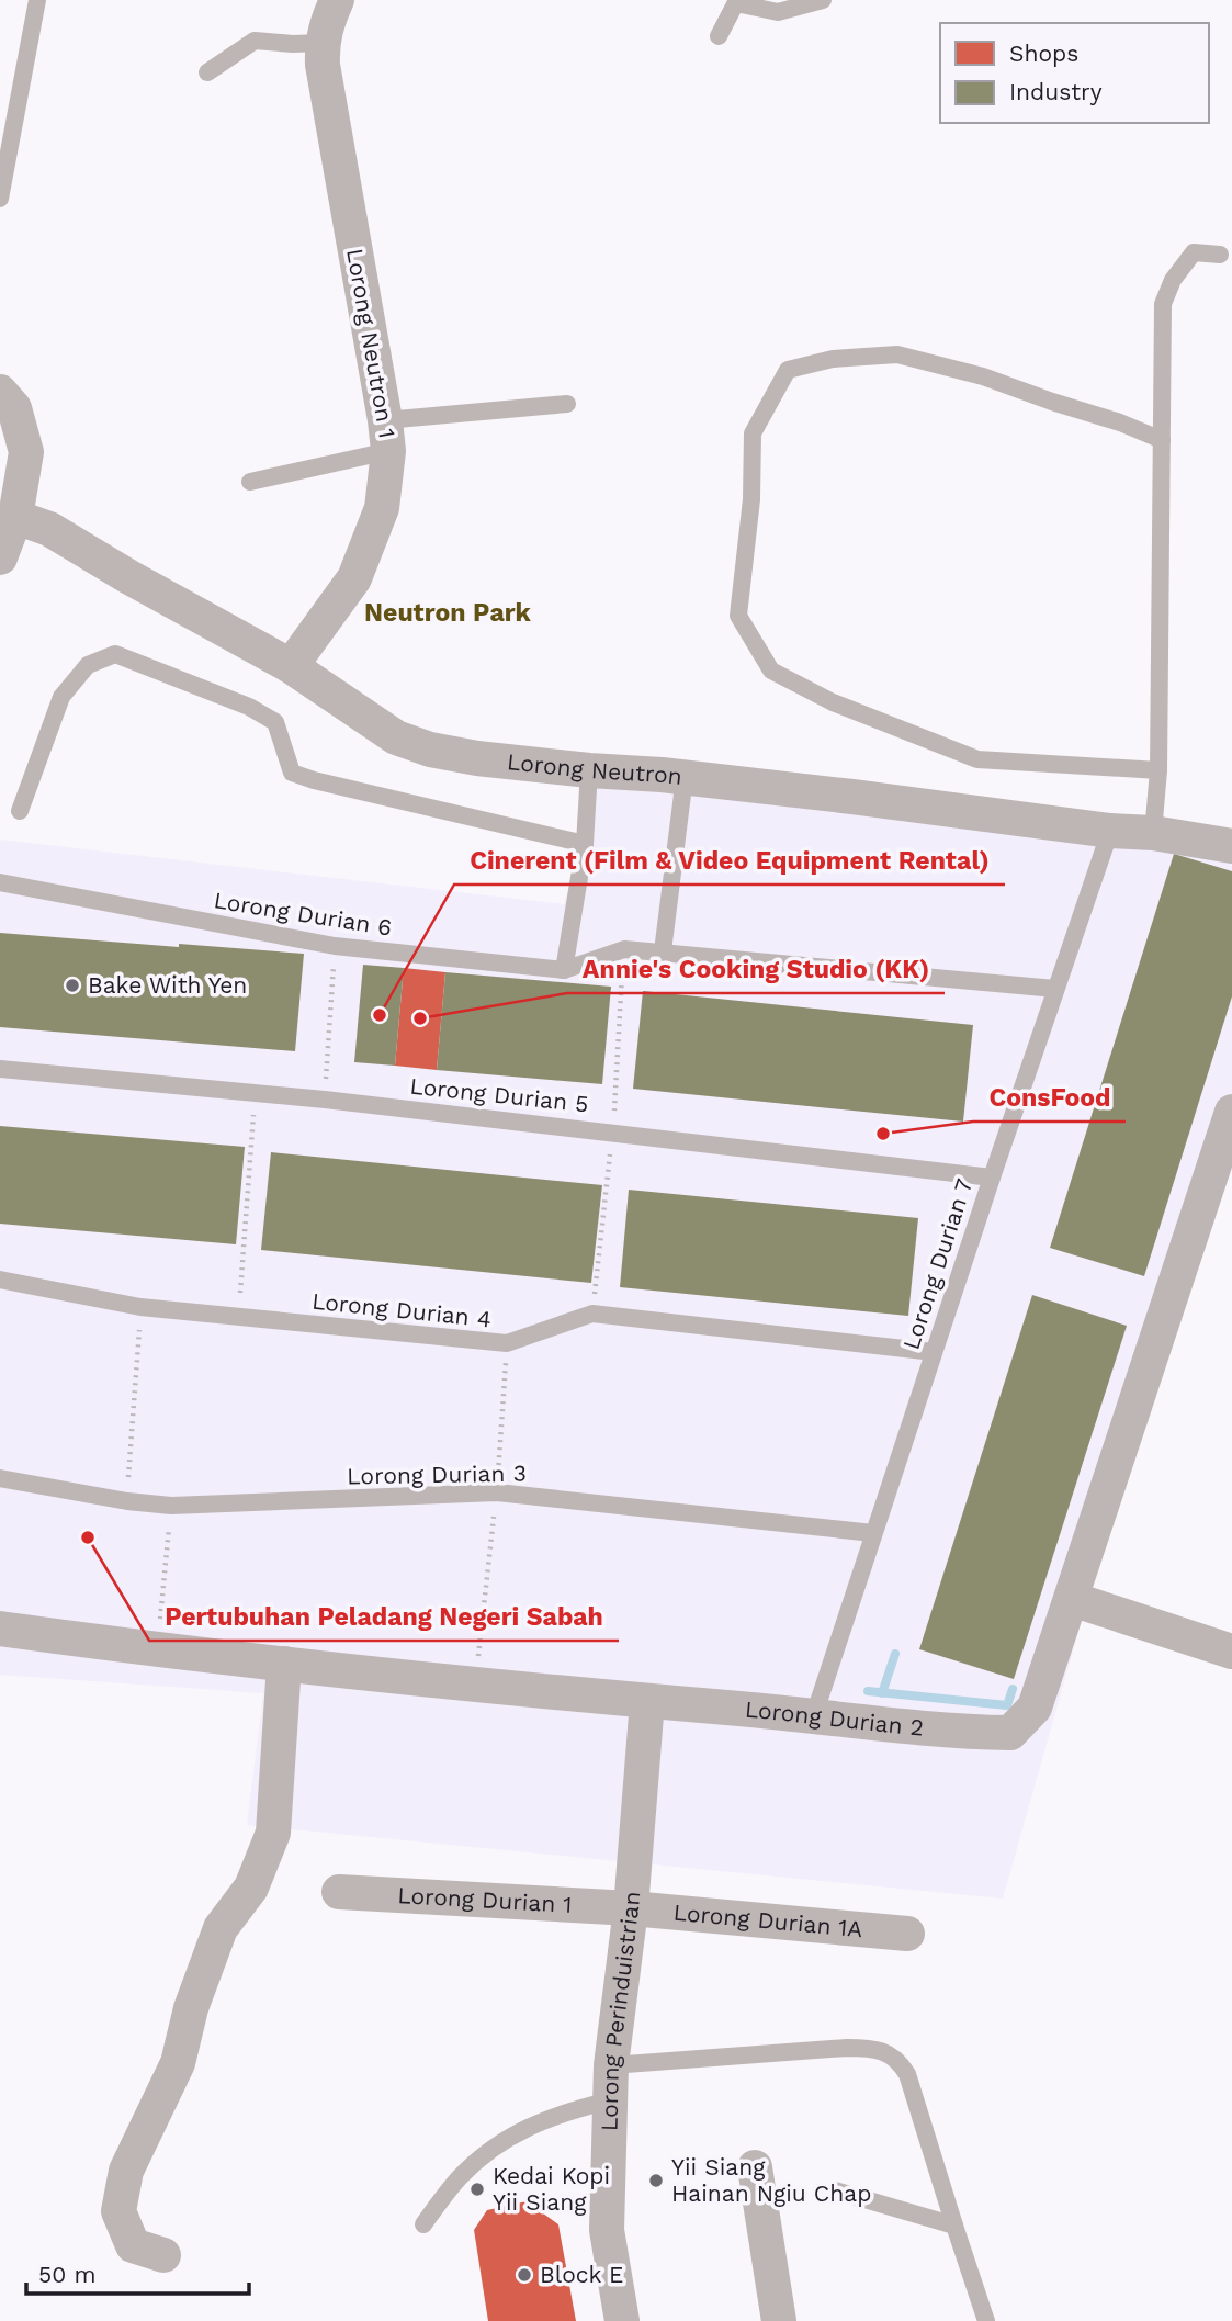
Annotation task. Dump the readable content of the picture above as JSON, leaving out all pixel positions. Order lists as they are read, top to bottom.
{
  "streets": {
    "street": [
      "Lorong Neutron 1",
      "Lorong Neutron",
      "Lorong Durian 2",
      "Lorong Durian 1",
      "Lorong Durian 1A",
      "Lorong Perinduistrian"
    ],
    "lane": [
      "Lorong Durian 6",
      "Lorong Durian 5",
      "Lorong Durian 7",
      "Lorong Durian 4",
      "Lorong Durian 3"
    ]
  },
  "crossings": [
    ["Lorong Neutron 1", "Lorong Neutron"],
    ["Lorong Neutron", "Lorong Durian 7"],
    ["Lorong Durian 6", "Lorong Durian 7"],
    ["Lorong Durian 5", "Lorong Durian 7"],
    ["Lorong Durian 7", "Lorong Durian 4"],
    ["Lorong Durian 7", "Lorong Durian 3"],
    ["Lorong Durian 7", "Lorong Durian 2"],
    ["Lorong Durian 2", "Lorong Perinduistrian"],
    ["Lorong Durian 1", "Lorong Durian 1A"],
    ["Lorong Durian 1", "Lorong Perinduistrian"],
    ["Lorong Durian 1A", "Lorong Perinduistrian"]
  ],
  "districts": ["Neutron Park"],
  "places": [
    "Bake With Yen",
    "Cinerent (Film & Video Equipment Rental)",
    "Annie's Cooking Studio (KK)",
    "ConsFood",
    "Pertubuhan Peladang Negeri Sabah",
    "Yii Siang Hainan Ngiu Chap",
    "Kedai Kopi Yii Siang",
    "Block E"
  ],
  "legend": ["Shops", "Industry"],
  "scale_bar": "50 m"
}
